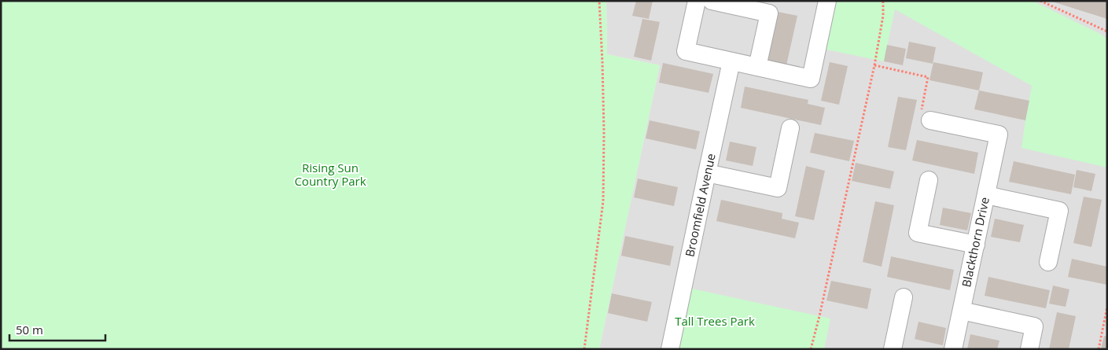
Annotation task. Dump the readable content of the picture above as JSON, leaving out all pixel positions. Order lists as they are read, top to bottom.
{
  "streets": {
    "street": ["Broomfield Avenue", "Blackthorn Drive"]
  },
  "parks": ["Rising Sun Country Park", "Tall Trees Park"],
  "scale_bar": "50 m"
}
